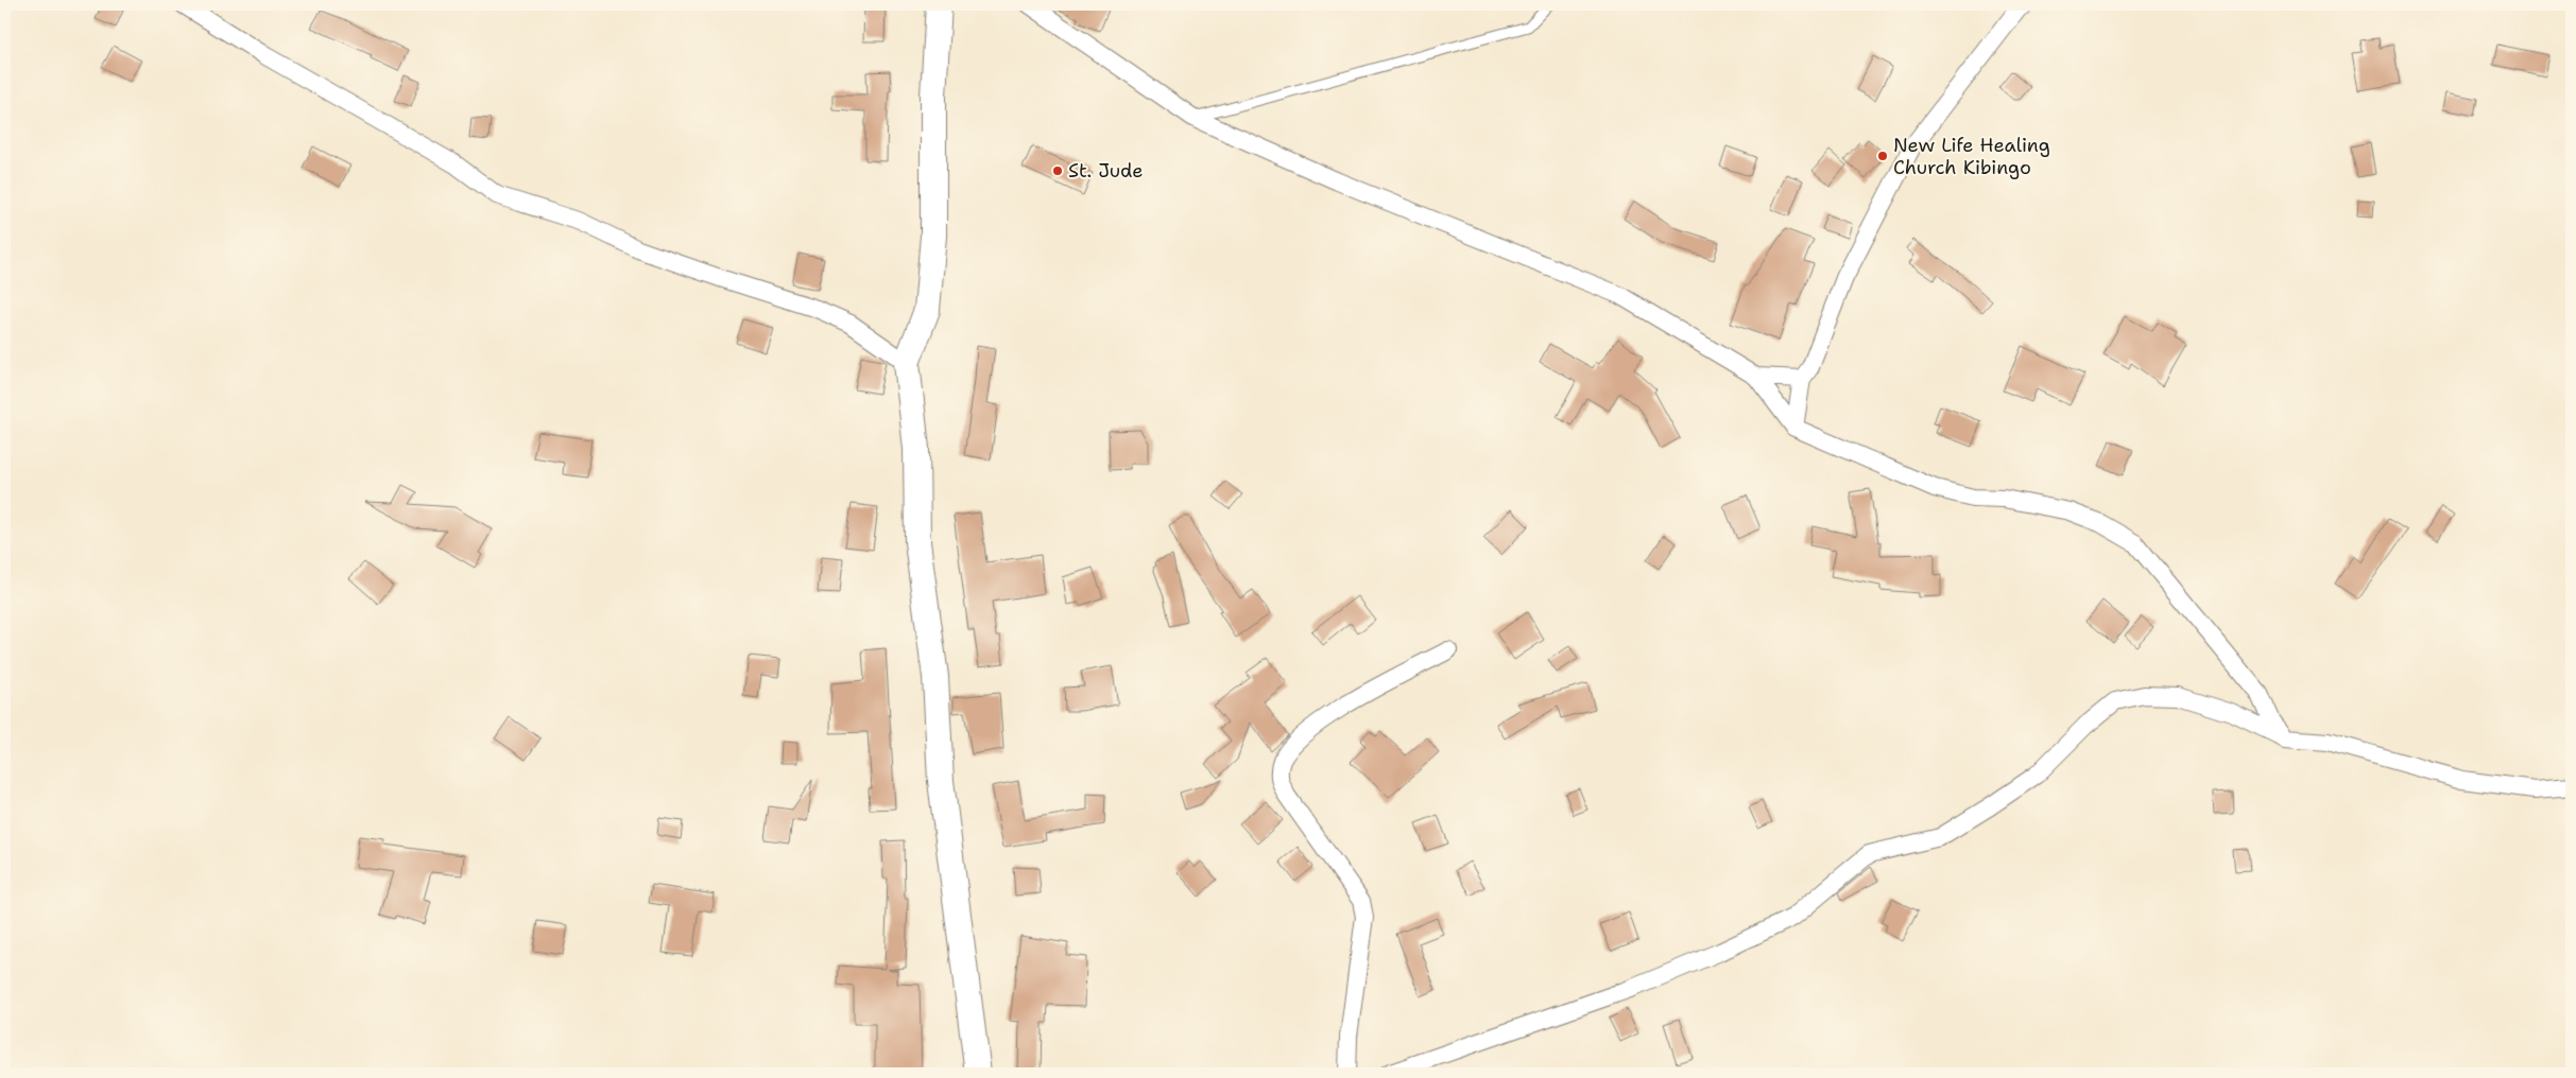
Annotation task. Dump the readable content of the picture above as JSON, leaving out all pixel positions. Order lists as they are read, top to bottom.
{
  "places": ["New Life Healing Church Kibingo", "St. Jude"]
}
